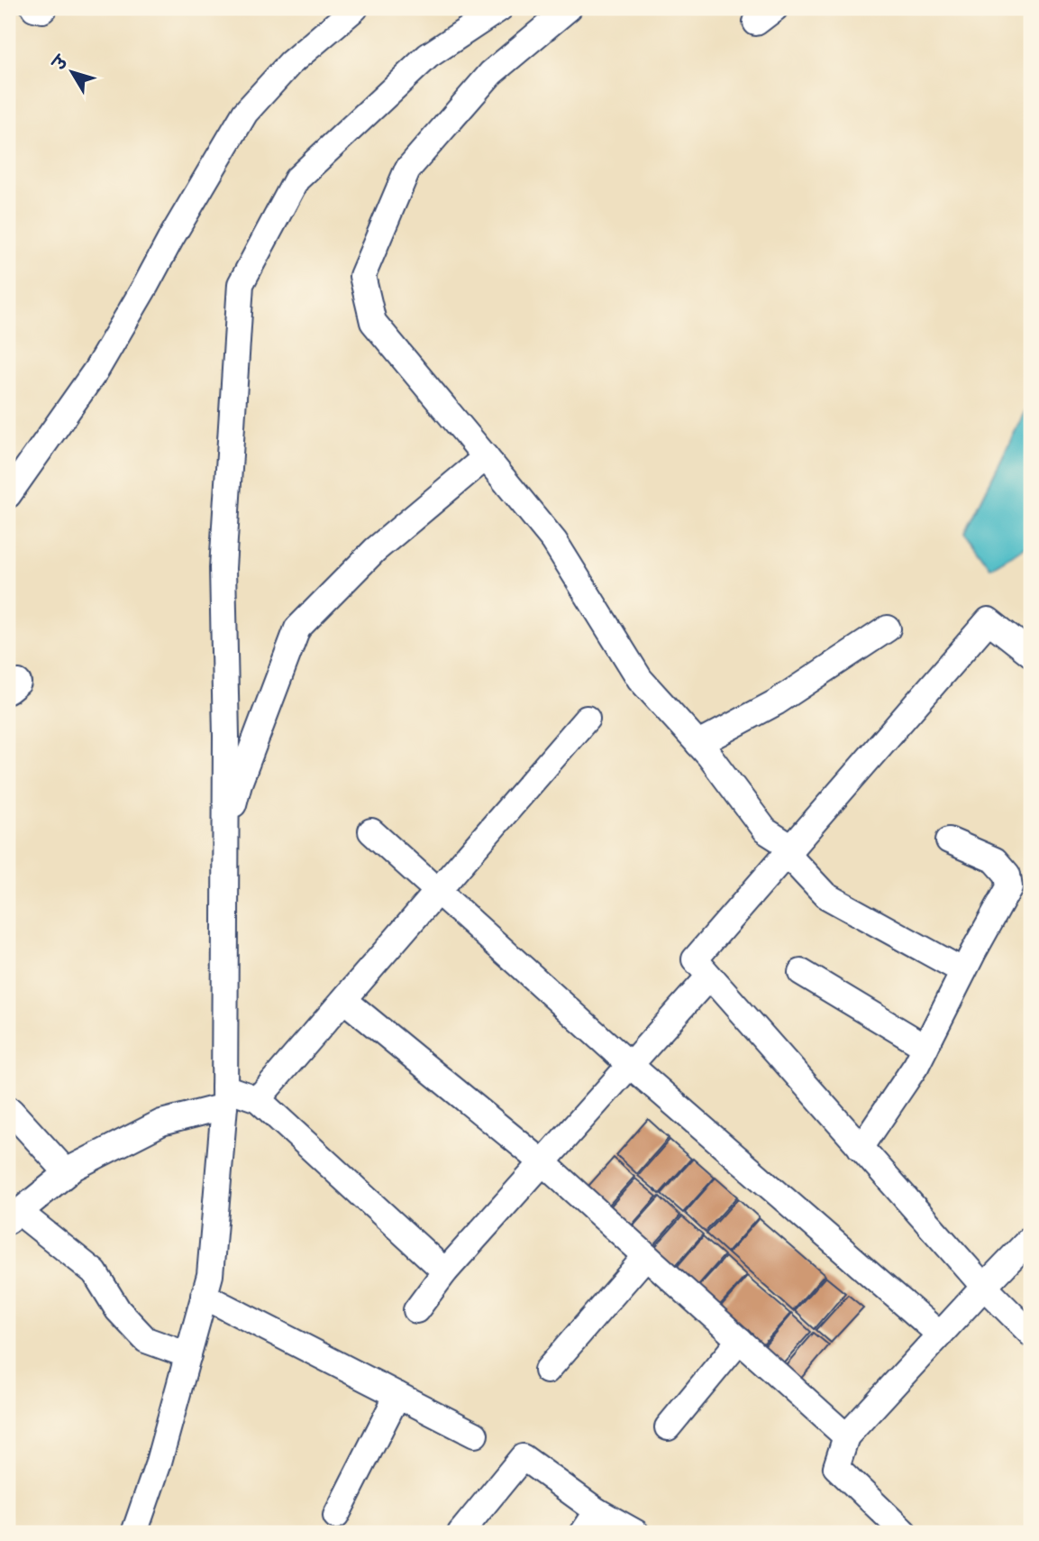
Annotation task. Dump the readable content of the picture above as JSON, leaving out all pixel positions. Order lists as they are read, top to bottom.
{
  "north": "top left"
}
